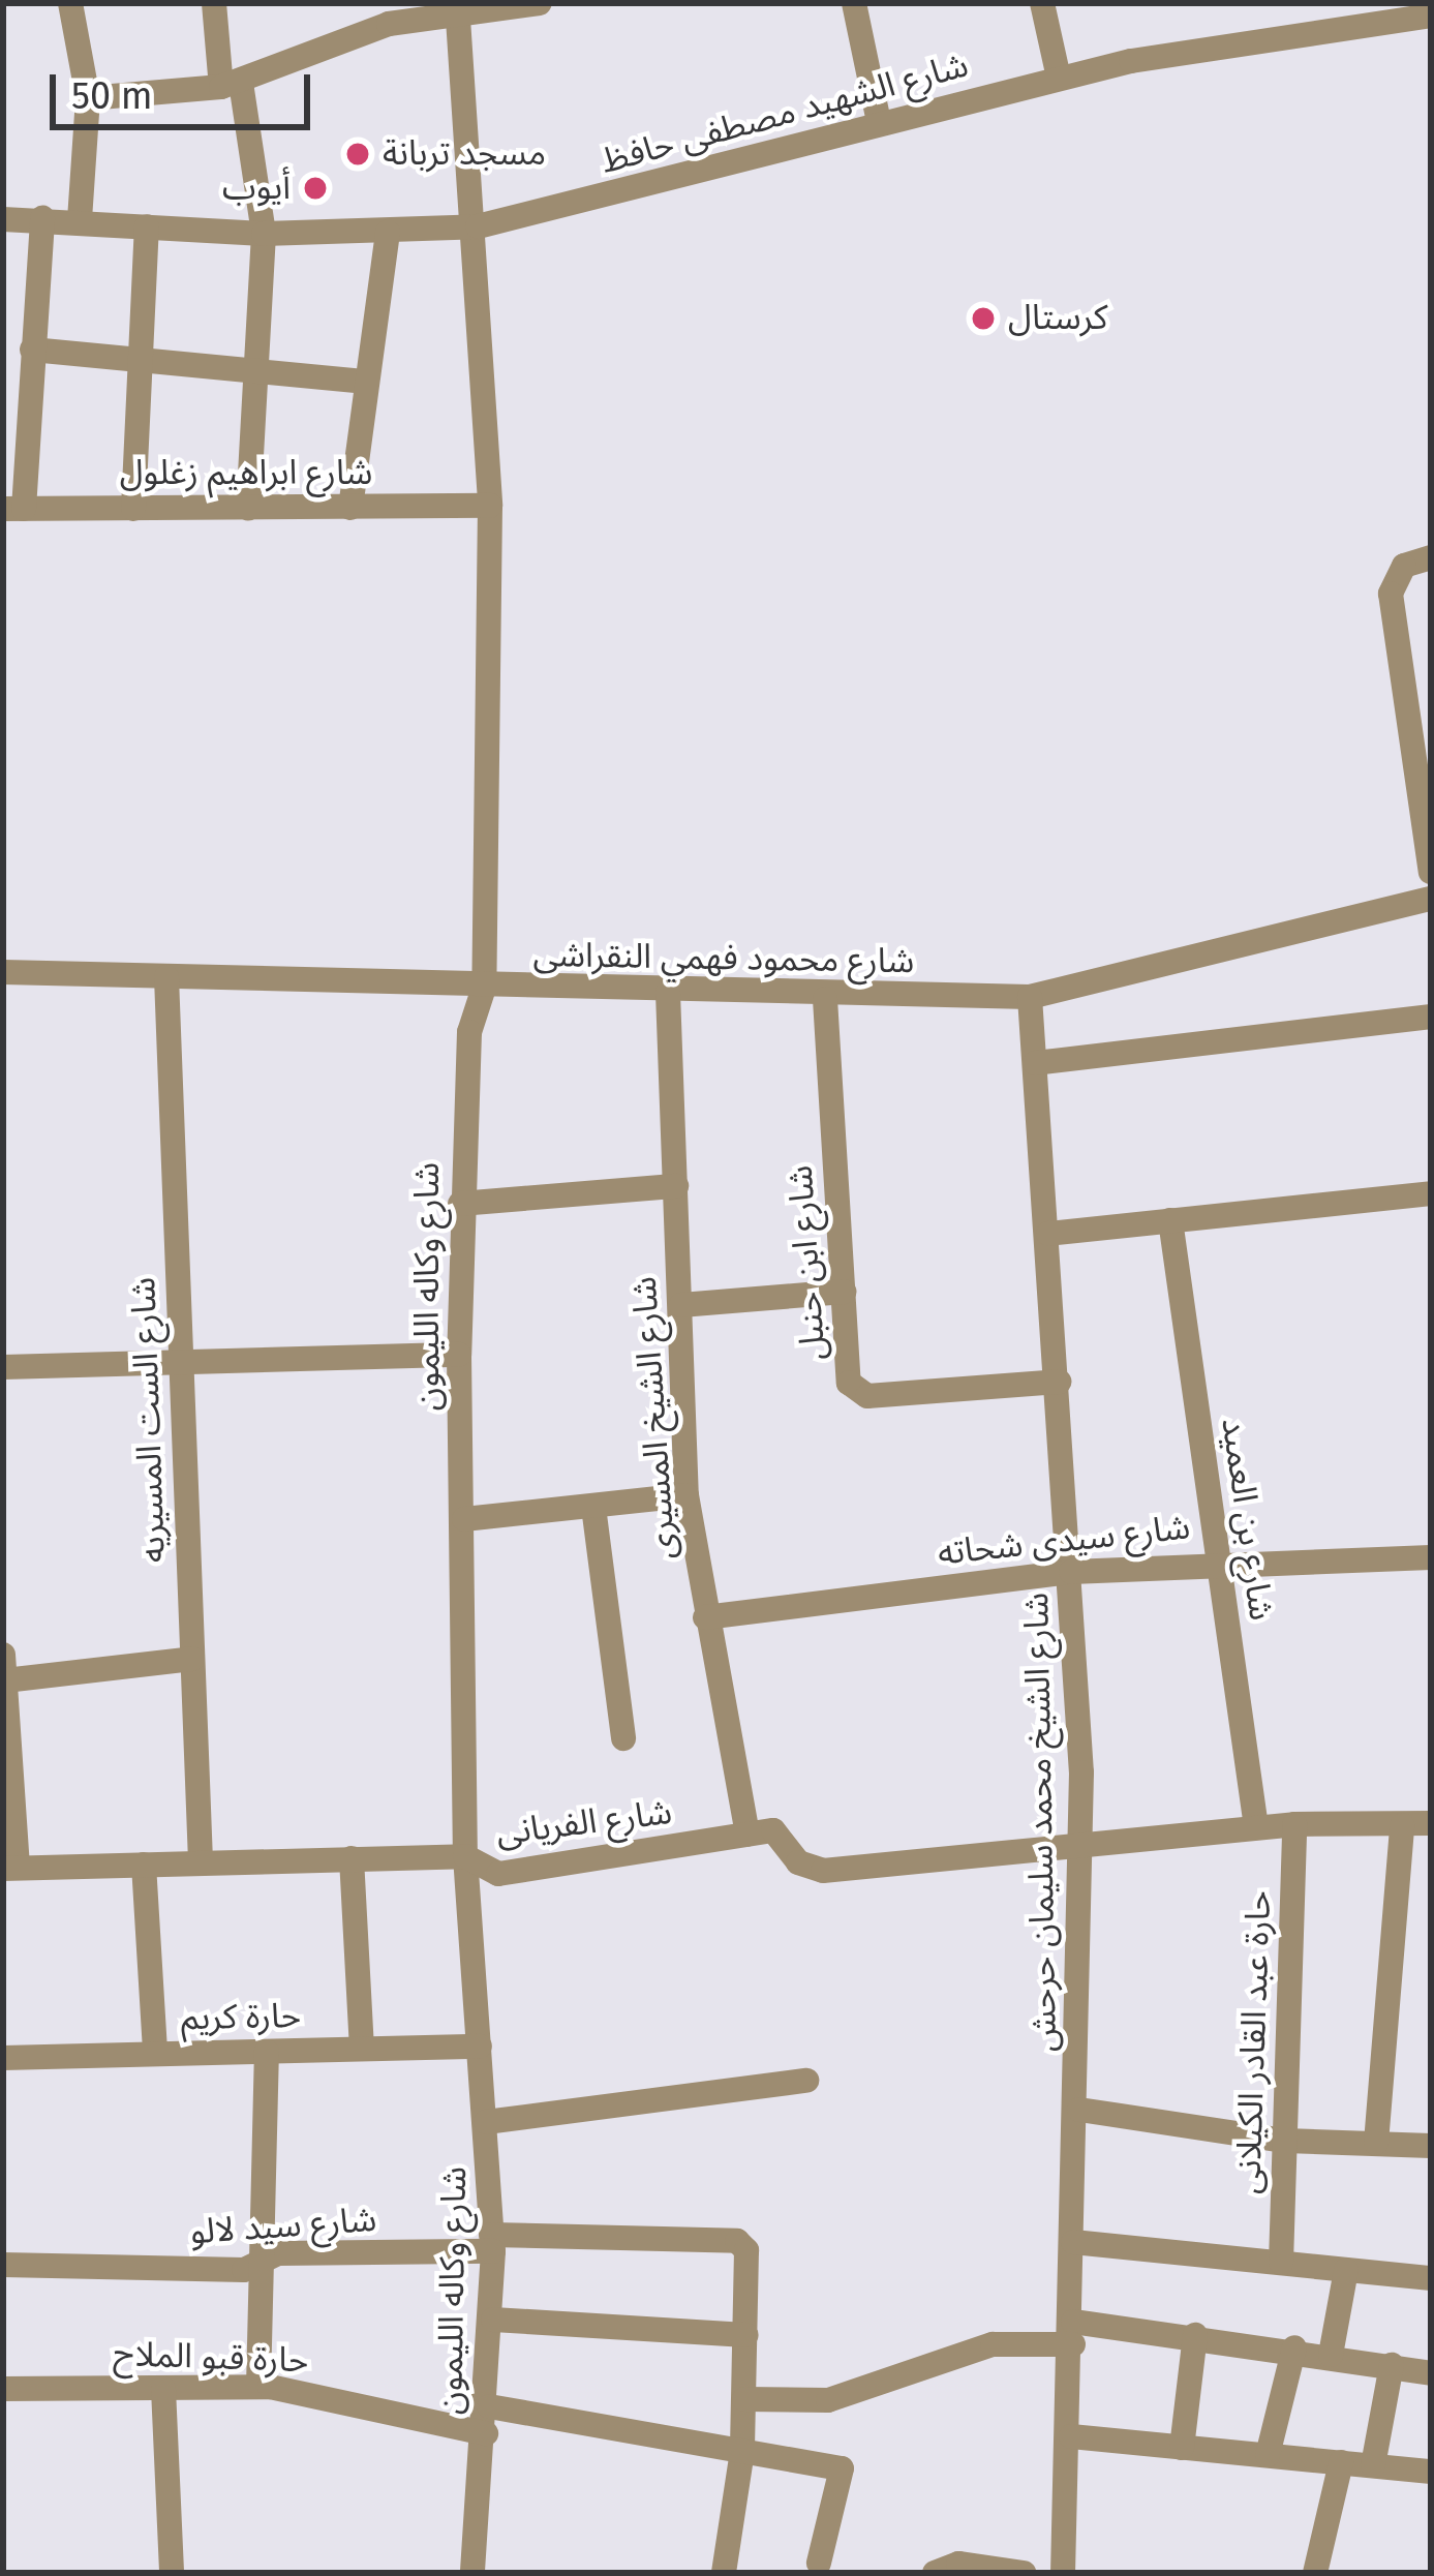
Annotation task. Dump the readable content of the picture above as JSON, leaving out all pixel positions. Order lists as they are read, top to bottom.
{
  "streets": {
    "street": [
      "شارع الشهيد مصطفى حافظ",
      "شارع ابراهيم زغلول",
      "شارع محمود فهمي النقراشى",
      "شارع ابن حنبل",
      "شارع وكاله الليمون",
      "شارع الشيخ المسيرى",
      "شارع الست المسيريه",
      "شارع بن العميد",
      "شارع سيدى شحاته",
      "شارع الشيخ محمد سليمان حرحش",
      "شارع الفريانى",
      "حارة كريم",
      "حارة عبد القادر الكيلانى",
      "شارع سيد لالو",
      "حارة قبو الملاح"
    ]
  },
  "crossings": [
    ["شارع الشهيد مصطفى حافظ", "شارع وكاله الليمون"],
    ["شارع ابراهيم زغلول", "شارع وكاله الليمون"],
    ["شارع محمود فهمي النقراشى", "شارع ابن حنبل"],
    ["شارع محمود فهمي النقراشى", "شارع وكاله الليمون"],
    ["شارع محمود فهمي النقراشى", "شارع الشيخ المسيرى"],
    ["شارع محمود فهمي النقراشى", "شارع الست المسيريه"],
    ["شارع محمود فهمي النقراشى", "شارع الشيخ محمد سليمان حرحش"],
    ["شارع ابن حنبل", "شارع الشيخ محمد سليمان حرحش"],
    ["شارع وكاله الليمون", "شارع الفريانى"],
    ["شارع وكاله الليمون", "حارة كريم"],
    ["شارع وكاله الليمون", "شارع سيد لالو"],
    ["شارع وكاله الليمون", "حارة قبو الملاح"],
    ["شارع الشيخ المسيرى", "شارع سيدى شحاته"],
    ["شارع الشيخ المسيرى", "شارع الفريانى"],
    ["شارع الست المسيريه", "شارع الفريانى"],
    ["شارع بن العميد", "شارع سيدى شحاته"],
    ["شارع سيدى شحاته", "شارع الشيخ محمد سليمان حرحش"]
  ],
  "places": ["مسجد تربانة", "أيوب", "كرستال"],
  "scale_bar": "50 m"
}
